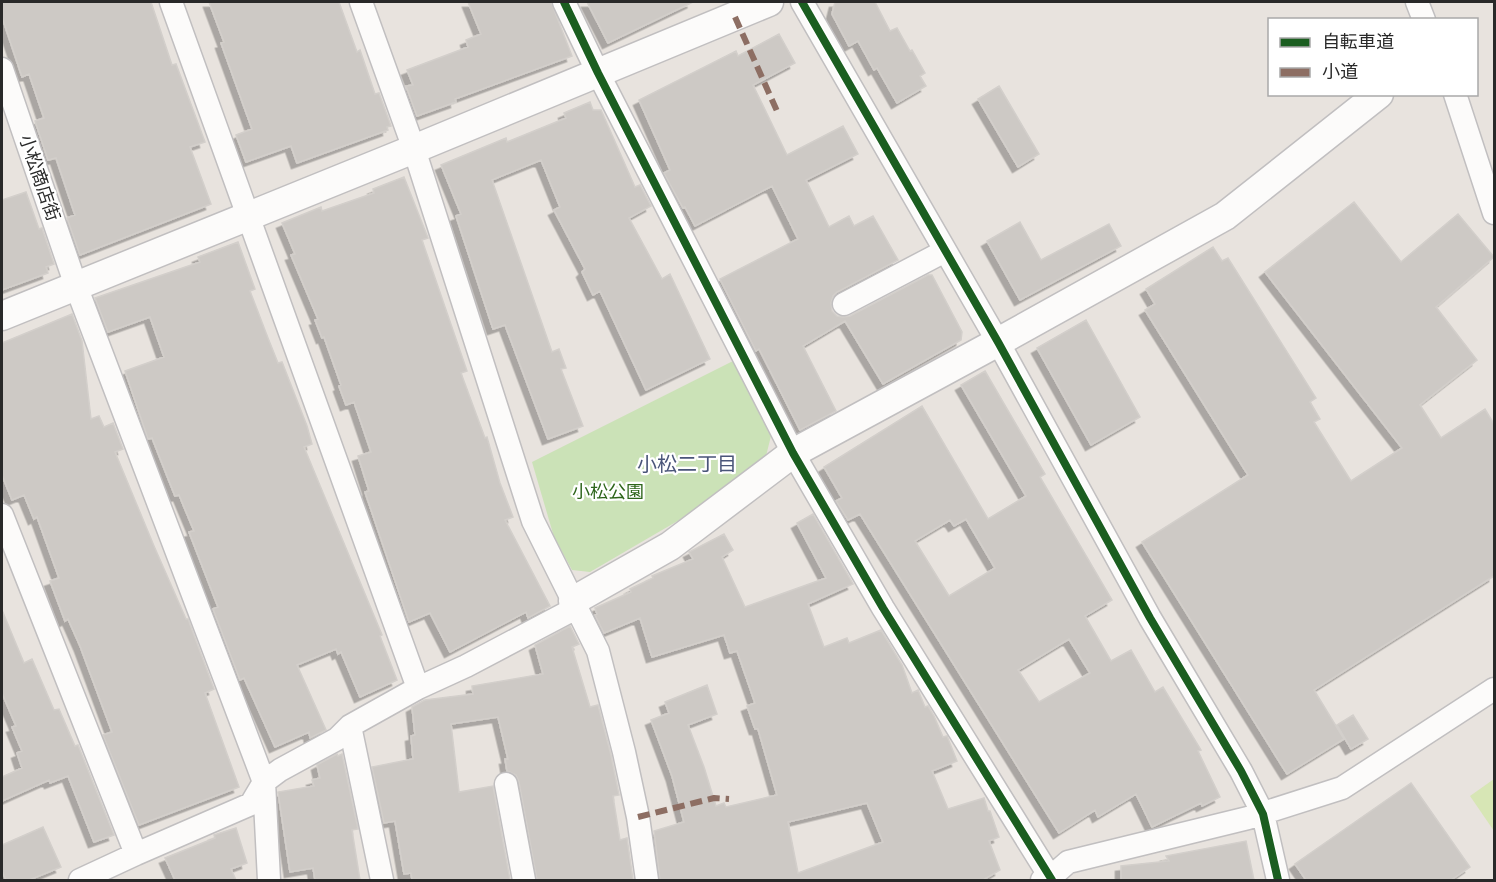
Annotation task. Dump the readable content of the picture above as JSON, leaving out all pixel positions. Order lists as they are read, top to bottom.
{
  "streets": {
    "street": ["小松商店街"]
  },
  "districts": ["小松二丁目"],
  "parks": ["小松公園"],
  "legend": ["自転車道", "小道"]
}
